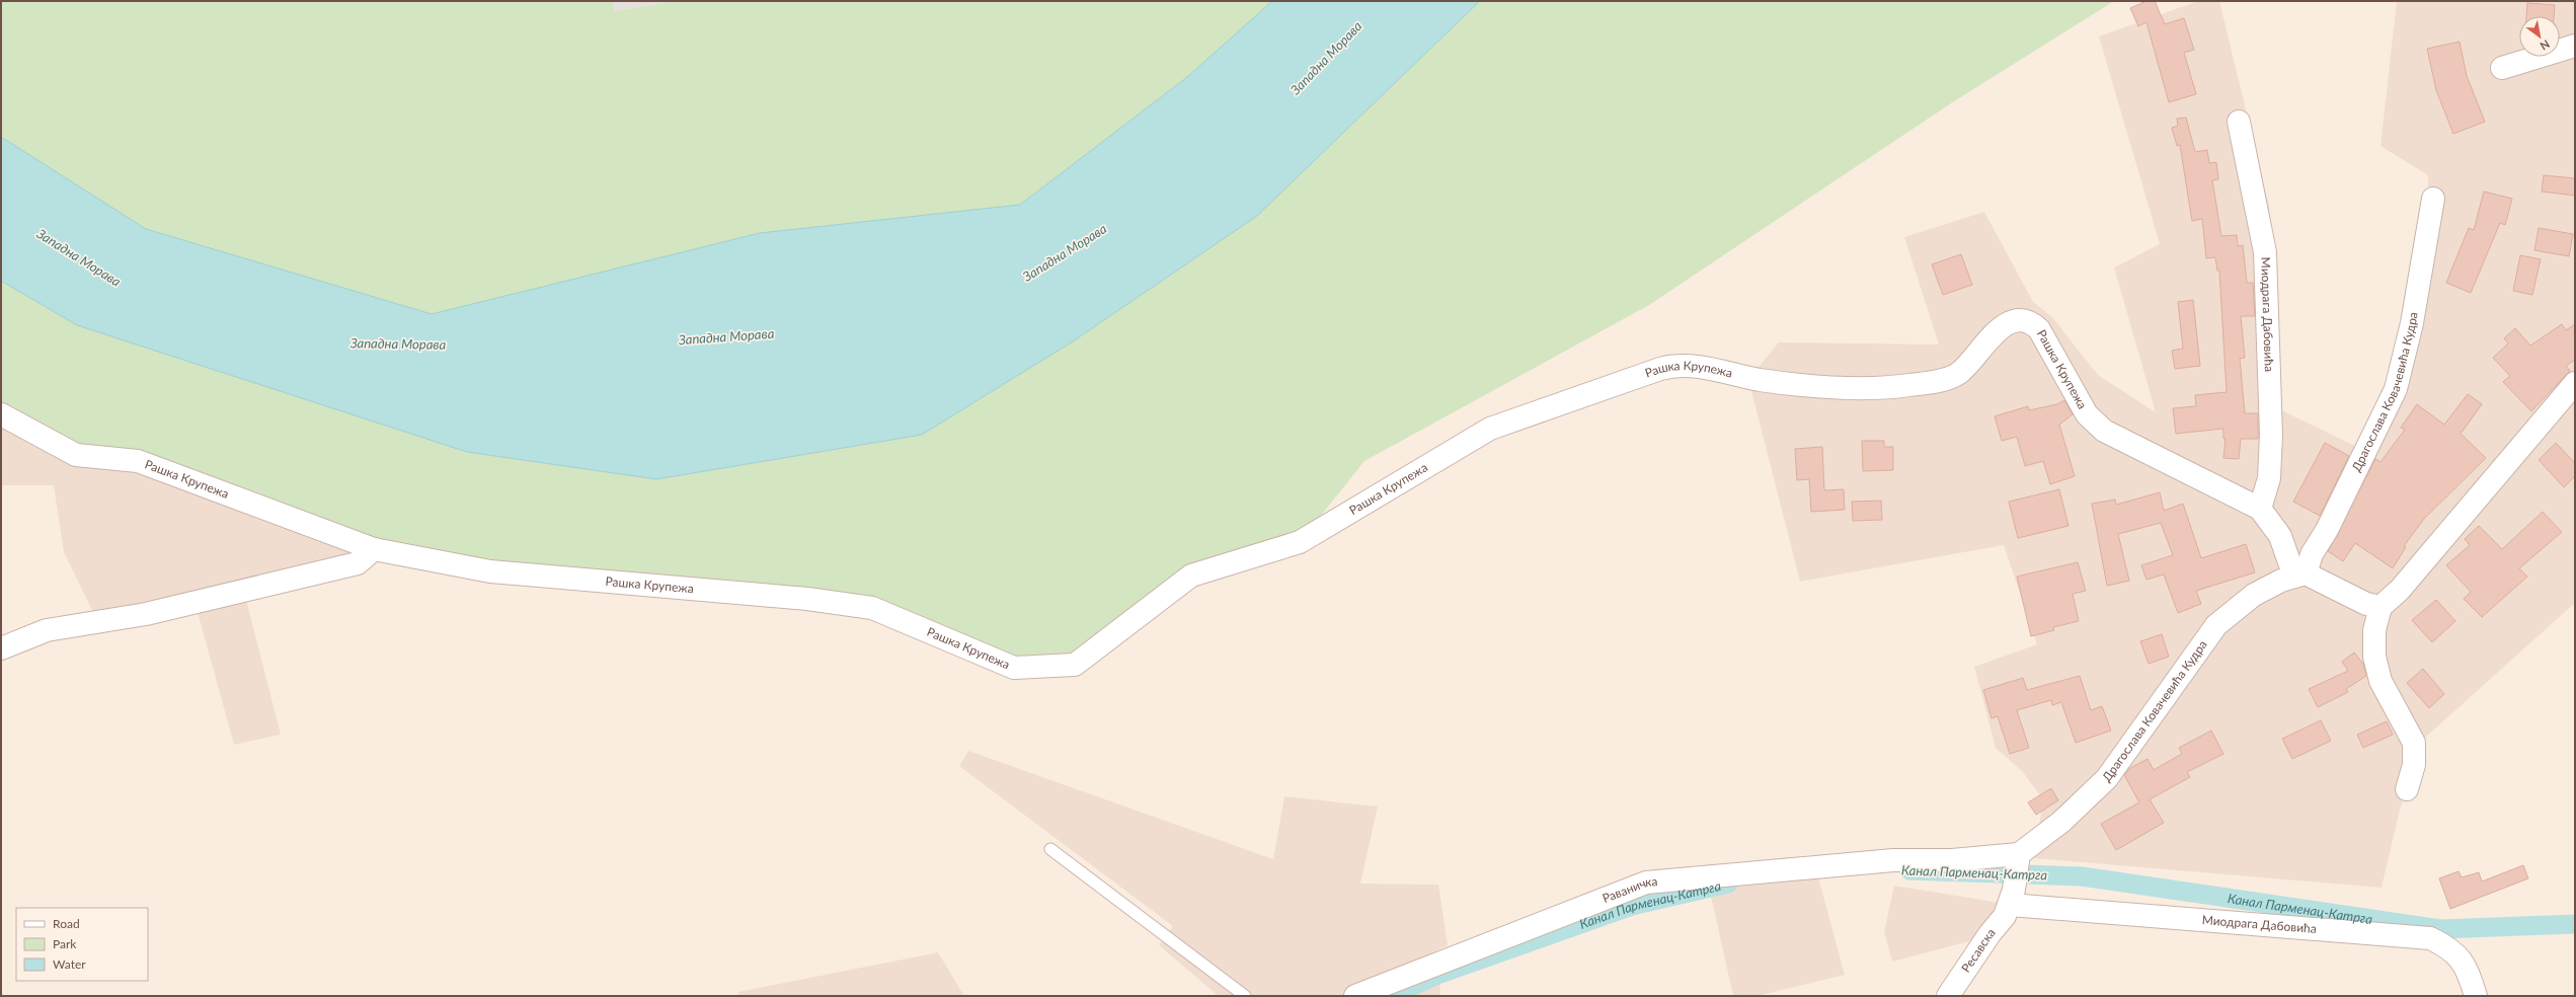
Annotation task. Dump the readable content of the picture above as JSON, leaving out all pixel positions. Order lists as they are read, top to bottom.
{
  "streets": {
    "street": [
      "Миодрага Дабовића",
      "Рашка Крупежа",
      "Драгослава Ковачевића Кудра",
      "Раваничка",
      "Ресавска"
    ]
  },
  "crossings": [
    ["Миодрага Дабовића", "Рашка Крупежа"],
    ["Миодрага Дабовића", "Ресавска"],
    ["Рашка Крупежа", "Драгослава Ковачевића Кудра"],
    ["Драгослава Ковачевића Кудра", "Раваничка"]
  ],
  "water": ["Западна Морава", "Канал Парменац-Катрга"],
  "legend": ["Road", "Park", "Water"],
  "north": "bottom right"
}
